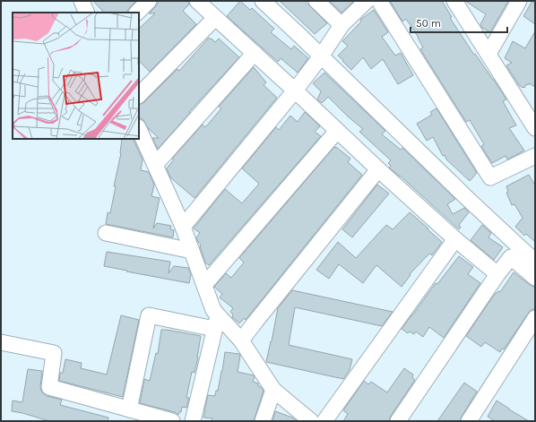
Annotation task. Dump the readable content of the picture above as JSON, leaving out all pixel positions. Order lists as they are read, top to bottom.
{
  "scale_bar": "50 m"
}
